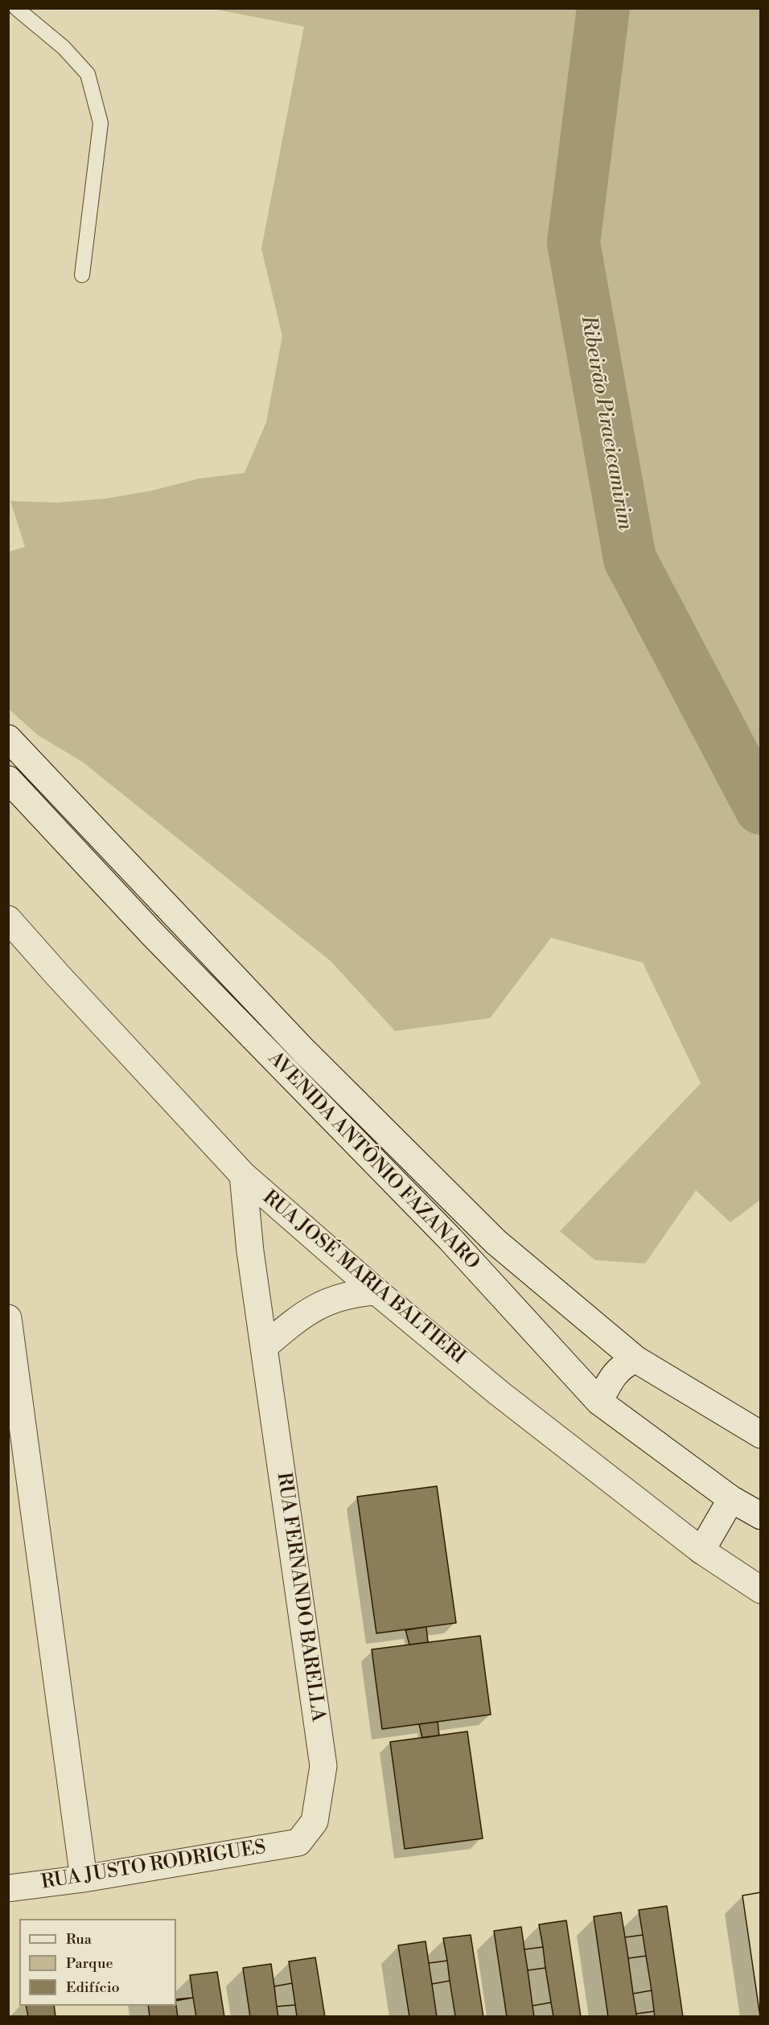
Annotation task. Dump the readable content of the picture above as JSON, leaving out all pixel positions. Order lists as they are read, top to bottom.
{
  "streets": {
    "street": [
      "AVENIDA ANTÔNIO FAZANARO",
      "RUA JOSÉ MARIA BALTIERI",
      "RUA FERNANDO BARELLA",
      "RUA JUSTO RODRIGUES"
    ]
  },
  "crossings": [
    ["RUA JOSÉ MARIA BALTIERI", "RUA FERNANDO BARELLA"],
    ["RUA FERNANDO BARELLA", "RUA JUSTO RODRIGUES"]
  ],
  "water": ["Ribeirão Piracicamirim"],
  "legend": ["Rua", "Parque", "Edifício"]
}
